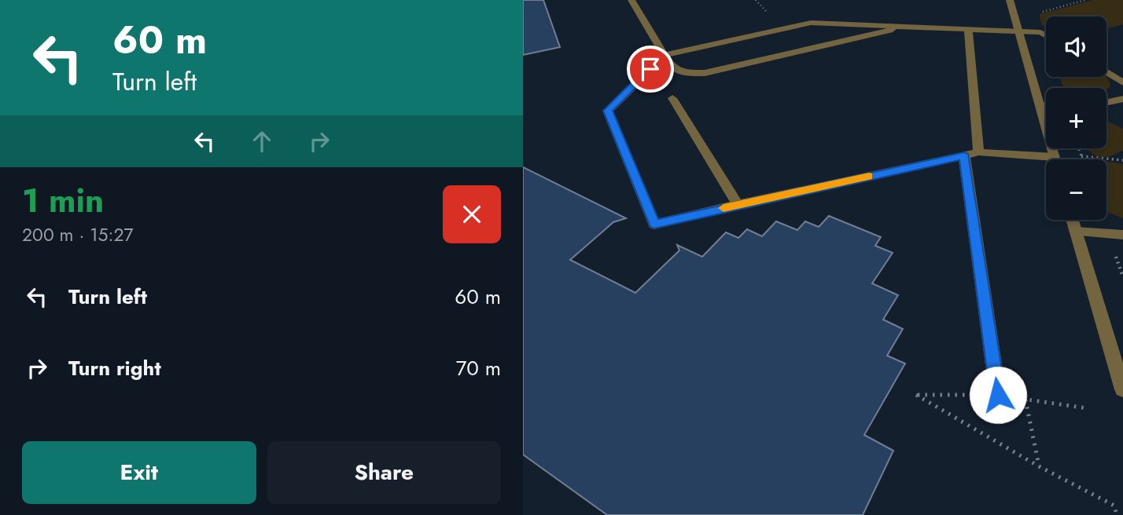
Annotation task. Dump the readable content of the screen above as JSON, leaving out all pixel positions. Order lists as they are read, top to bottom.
{
  "page": {
    "turn": ["60 m", "Turn left"],
    "map_buttons": ["+", "−"],
    "heading": ["1 min", "200 m · 15:27"],
    "list": [
      {
        "name": "Turn left",
        "value": "60 m"
      },
      {
        "name": "Turn right",
        "value": "70 m"
      }
    ],
    "buttons": ["Exit", "Share"]
  }
}
